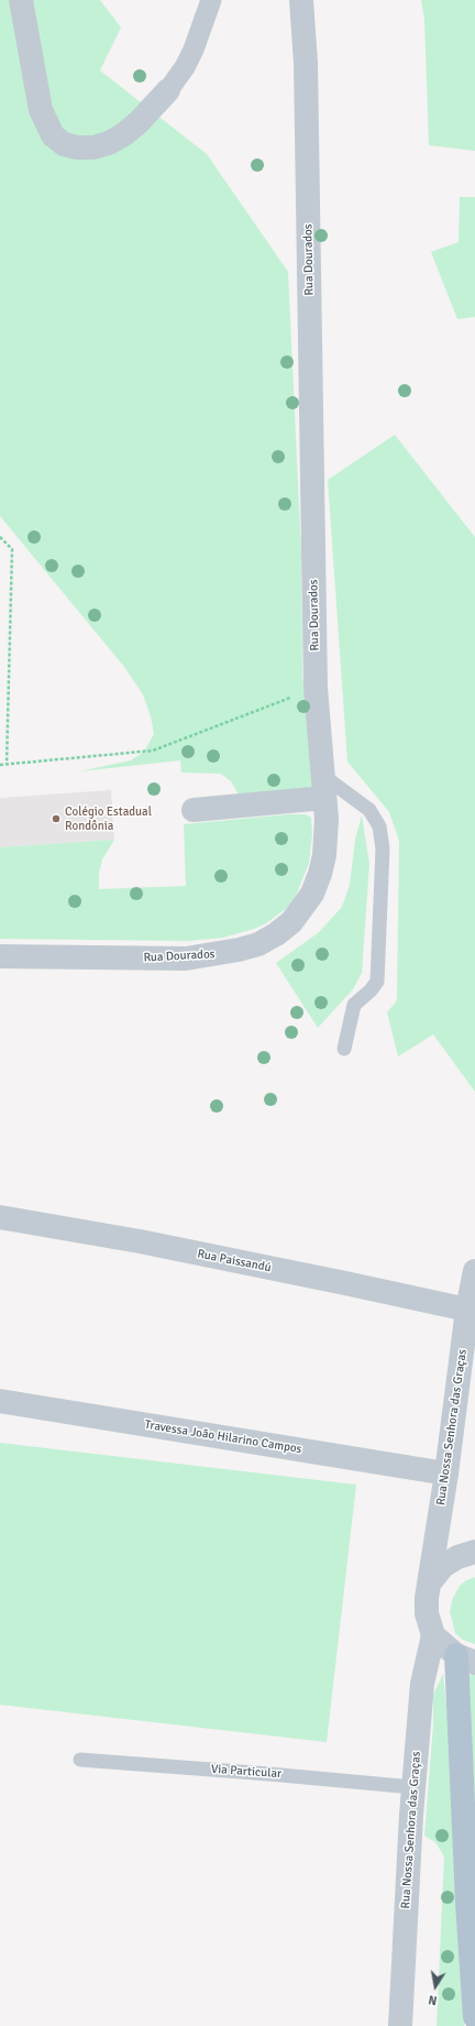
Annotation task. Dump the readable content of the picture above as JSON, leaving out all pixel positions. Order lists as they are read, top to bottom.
{
  "streets": {
    "street": [
      "Rua Dourados",
      "Rua Paissandú",
      "Rua Nossa Senhora das Graças",
      "Travessa João Hilarino Campos"
    ],
    "lane": ["Via Particular"]
  },
  "crossings": [
    ["Rua Paissandú", "Rua Nossa Senhora das Graças"],
    ["Rua Nossa Senhora das Graças", "Travessa João Hilarino Campos"],
    ["Rua Nossa Senhora das Graças", "Via Particular"]
  ],
  "places": ["Colégio Estadual Rondônia"],
  "north": "bottom"
}
